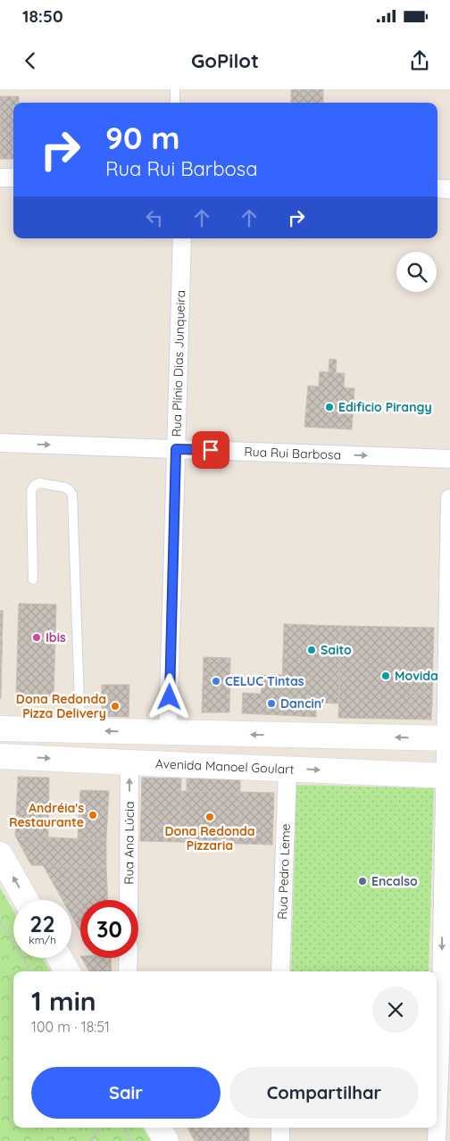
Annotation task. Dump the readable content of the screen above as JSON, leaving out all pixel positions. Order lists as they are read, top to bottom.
{
  "streets": {
    "main road": ["Avenida Manoel Goulart"],
    "street": [
      "Rua Plínio Dias Junqueira",
      "Rua Rui Barbosa",
      "Rua Ana Lúcia",
      "Rua Pedro Leme"
    ]
  },
  "crossings": [
    ["Rua Plínio Dias Junqueira", "Rua Rui Barbosa"],
    ["Avenida Manoel Goulart", "Rua Ana Lúcia"],
    ["Avenida Manoel Goulart", "Rua Pedro Leme"]
  ],
  "one_way": ["Rua Rui Barbosa", "Rua Ana Lúcia"],
  "places": [
    "Edificio Pirangy",
    "Ibis",
    "Saito",
    "Movida",
    "CELUC Tintas",
    "Dancin'",
    "Dona Redonda Pizza Delivery",
    "Andréia's Restaurante",
    "Dona Redonda Pizzaria",
    "Encalso"
  ],
  "page": {
    "status": "18:50",
    "header": "GoPilot",
    "turn": ["90 m", "Rua Rui Barbosa"],
    "speed": "22 km/h",
    "limit": "30",
    "heading": ["1 min", "100 m · 18:51"],
    "buttons": ["Sair", "Compartilhar"]
  }
}
